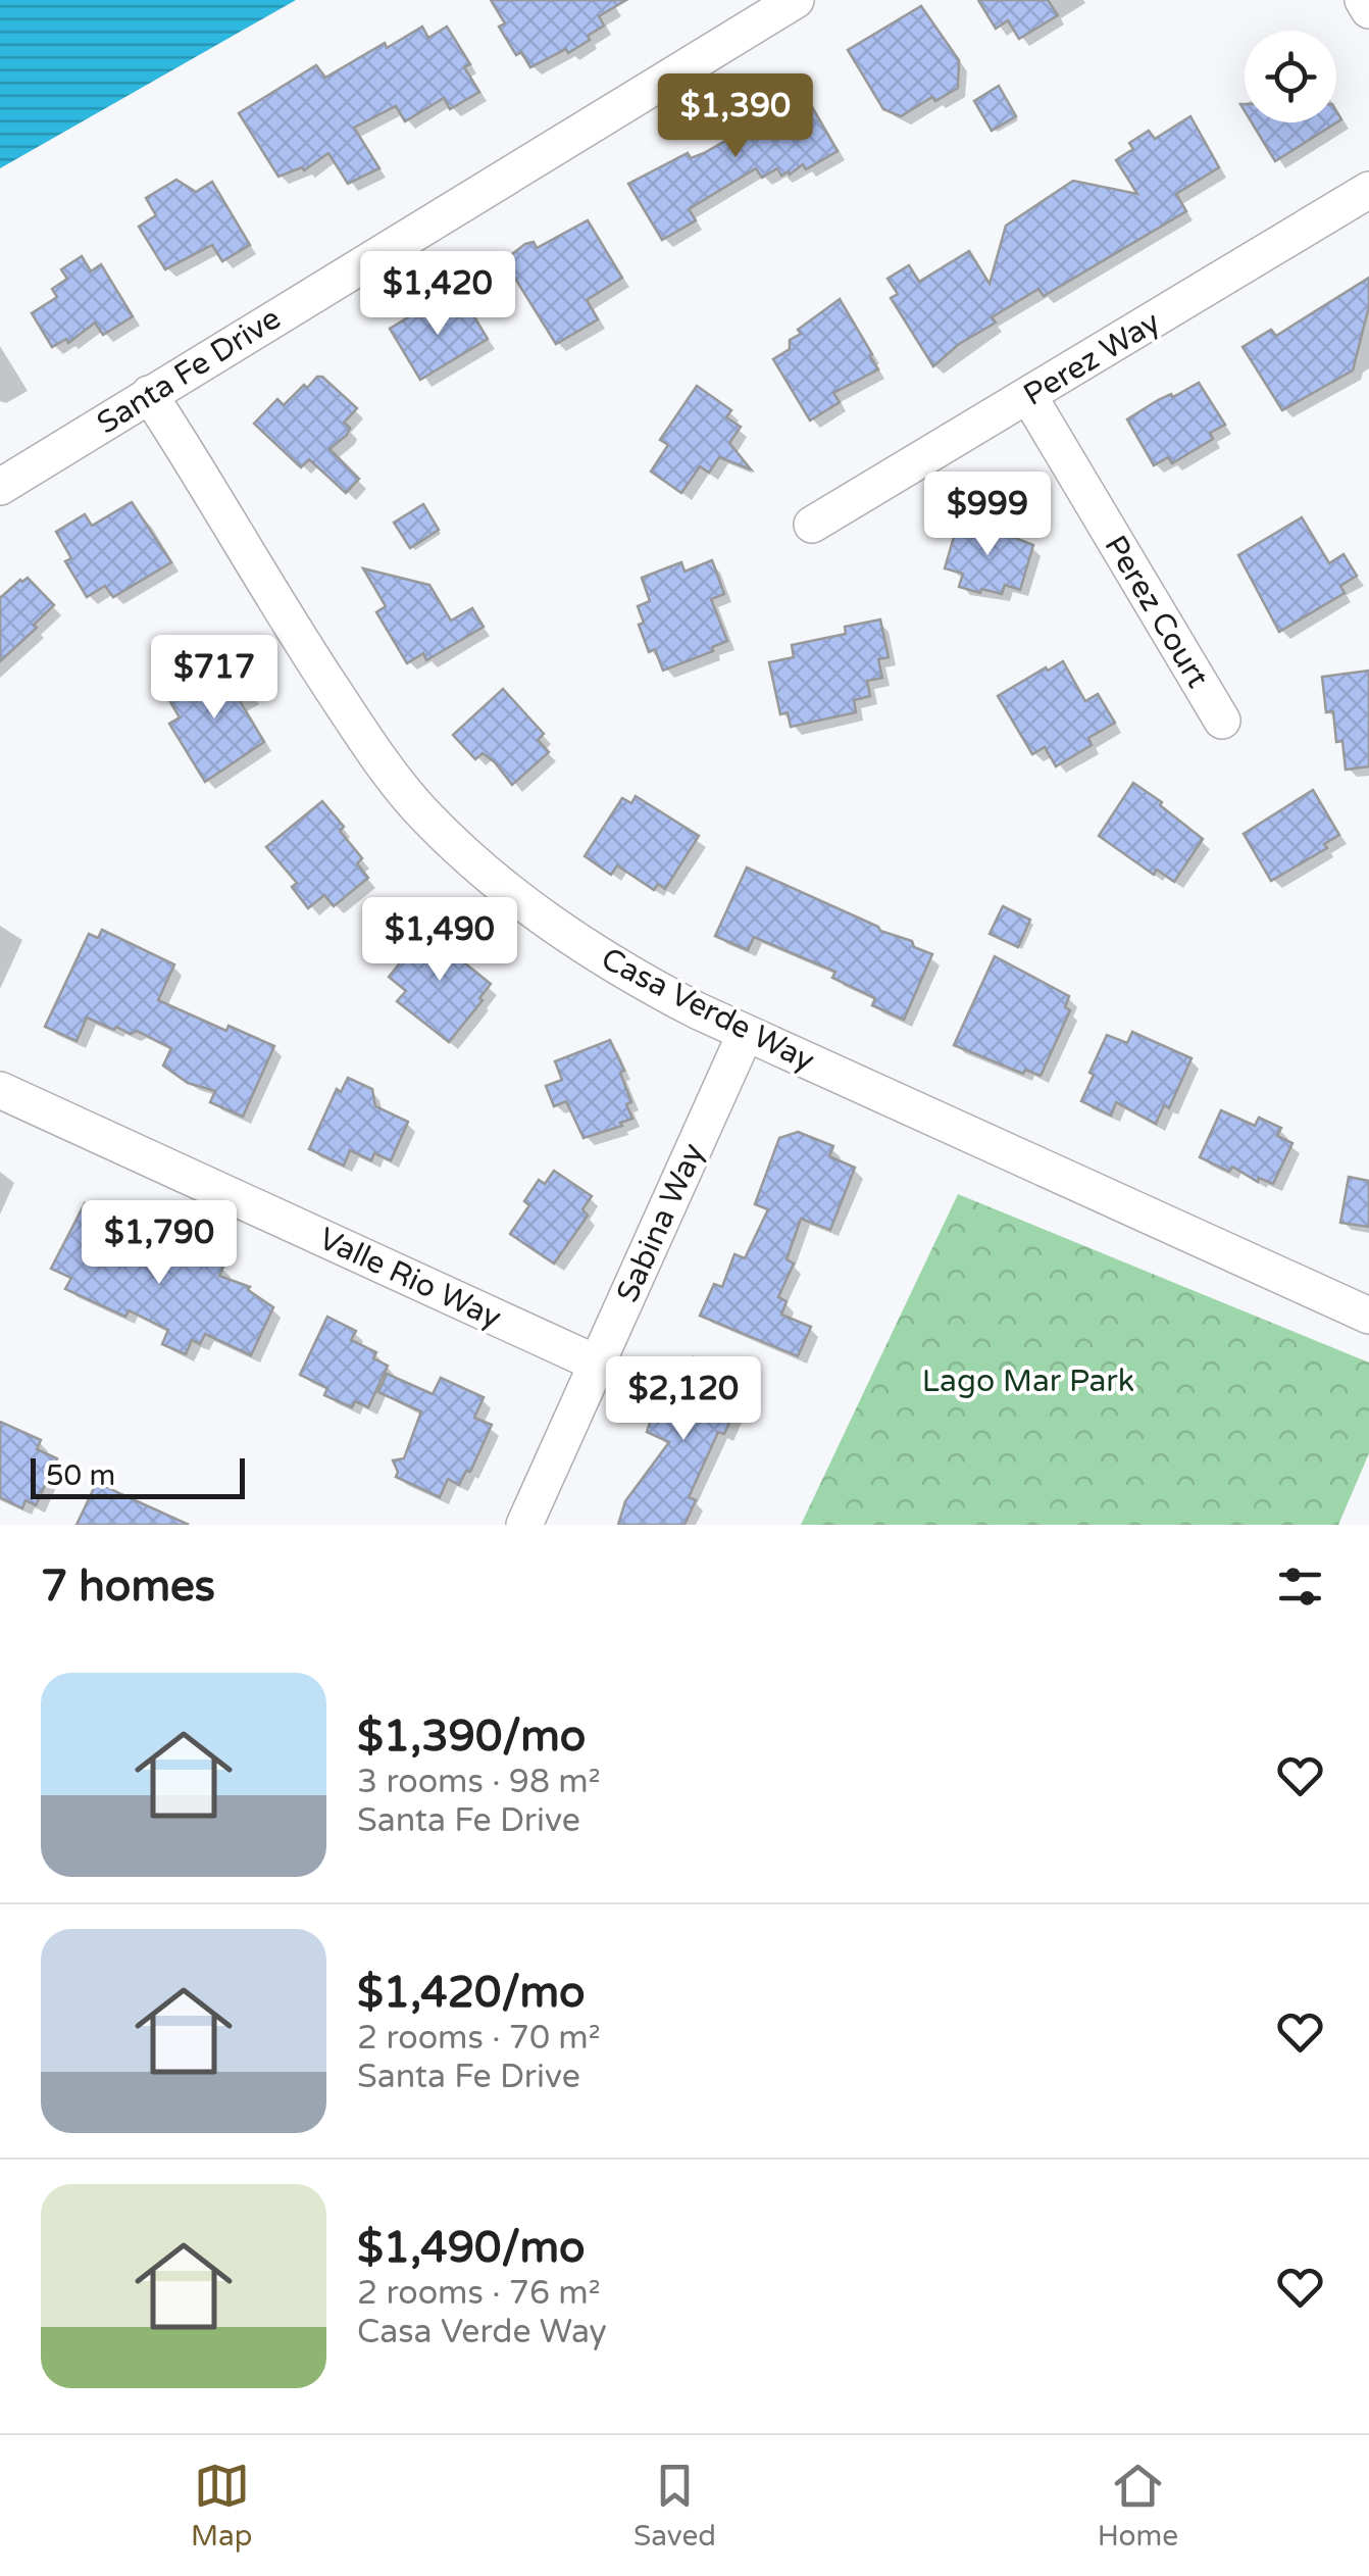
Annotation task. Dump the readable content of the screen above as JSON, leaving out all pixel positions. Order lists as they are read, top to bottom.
{
  "streets": {
    "street": [
      "Perez Way",
      "Santa Fe Drive",
      "Perez Court",
      "Casa Verde Way",
      "Sabina Way",
      "Valle Rio Way"
    ]
  },
  "crossings": [
    ["Perez Way", "Perez Court"],
    ["Santa Fe Drive", "Casa Verde Way"],
    ["Casa Verde Way", "Sabina Way"],
    ["Sabina Way", "Valle Rio Way"]
  ],
  "parks": ["Lago Mar Park"],
  "scale_bar": "50 m",
  "page": {
    "price": [
      "$1,390",
      "$1,420",
      "$999",
      "$717",
      "$1,490",
      "$1,790",
      "$2,120"
    ],
    "scale": "50 m",
    "heading": "7 homes",
    "list": [
      {
        "name": "$1,390/mo",
        "note": "3 rooms · 98 m² · Santa Fe Drive"
      },
      {
        "name": "$1,420/mo",
        "note": "2 rooms · 70 m² · Santa Fe Drive"
      },
      {
        "name": "$1,490/mo",
        "note": "2 rooms · 76 m² · Casa Verde Way"
      }
    ],
    "tabs": ["Map", "Saved", "Home"]
  }
}
